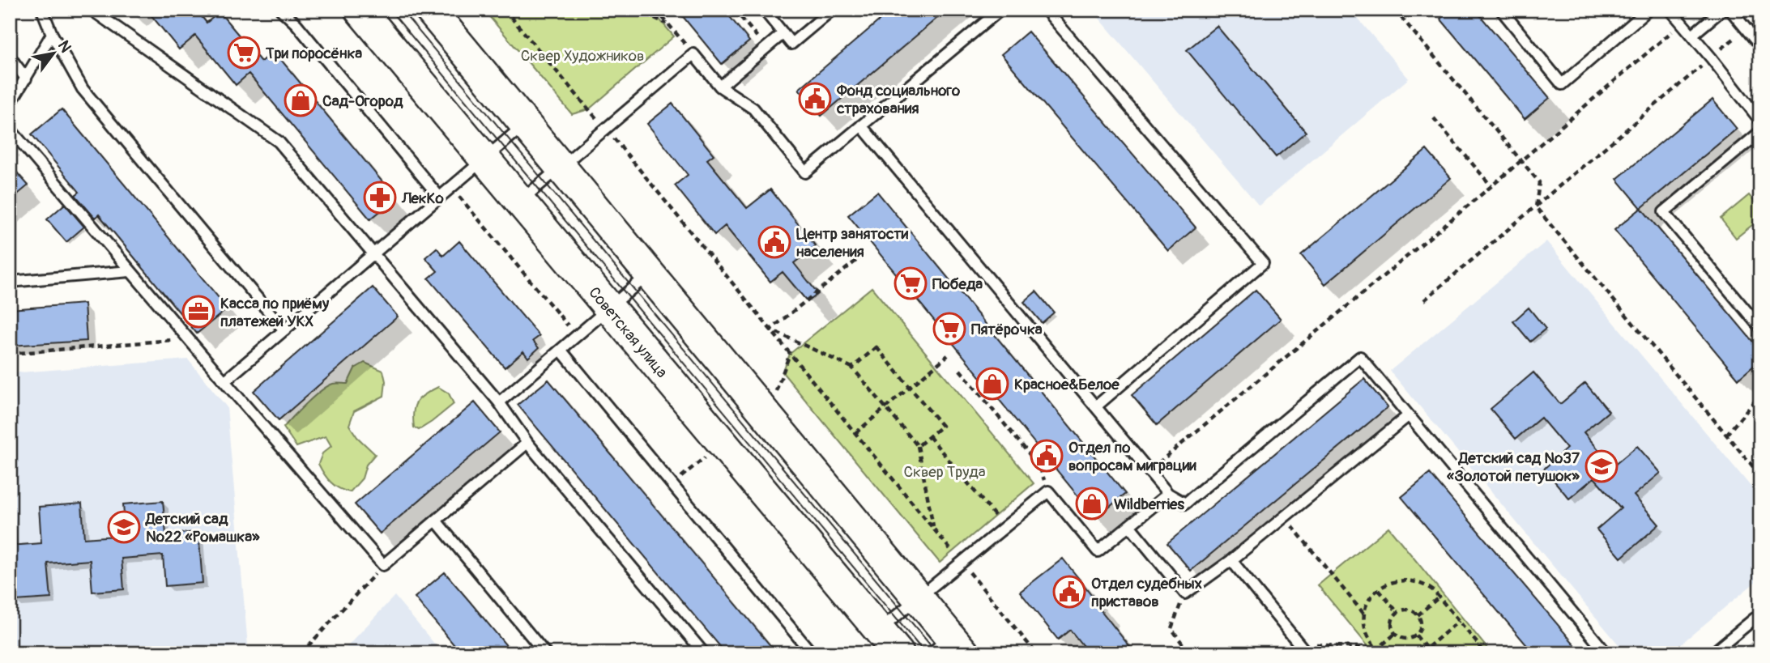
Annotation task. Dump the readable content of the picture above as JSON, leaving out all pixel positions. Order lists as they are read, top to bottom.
{
  "streets": {
    "main road": ["Советская улица"]
  },
  "parks": ["Сквер Художников", "Сквер Труда"],
  "places": {
    "supermarket": ["Три поросёнка", "Победа", "Пятёрочка"],
    "public building": [
      "Фонд социального страхования",
      "Центр занятости населения",
      "Отдел по вопросам миграции",
      "Отдел судебных приставов"
    ],
    "shop": ["Сад-Огород", "Красное&Белое", "Wildberries"],
    "pharmacy": ["ЛекКо"],
    "office": ["Касса по приёму платежей УКХ"],
    "school or university": ["Детский сад №37 «Золотой петушок»", "Детский сад №22 «Ромашка»"]
  },
  "north": "top right"
}
